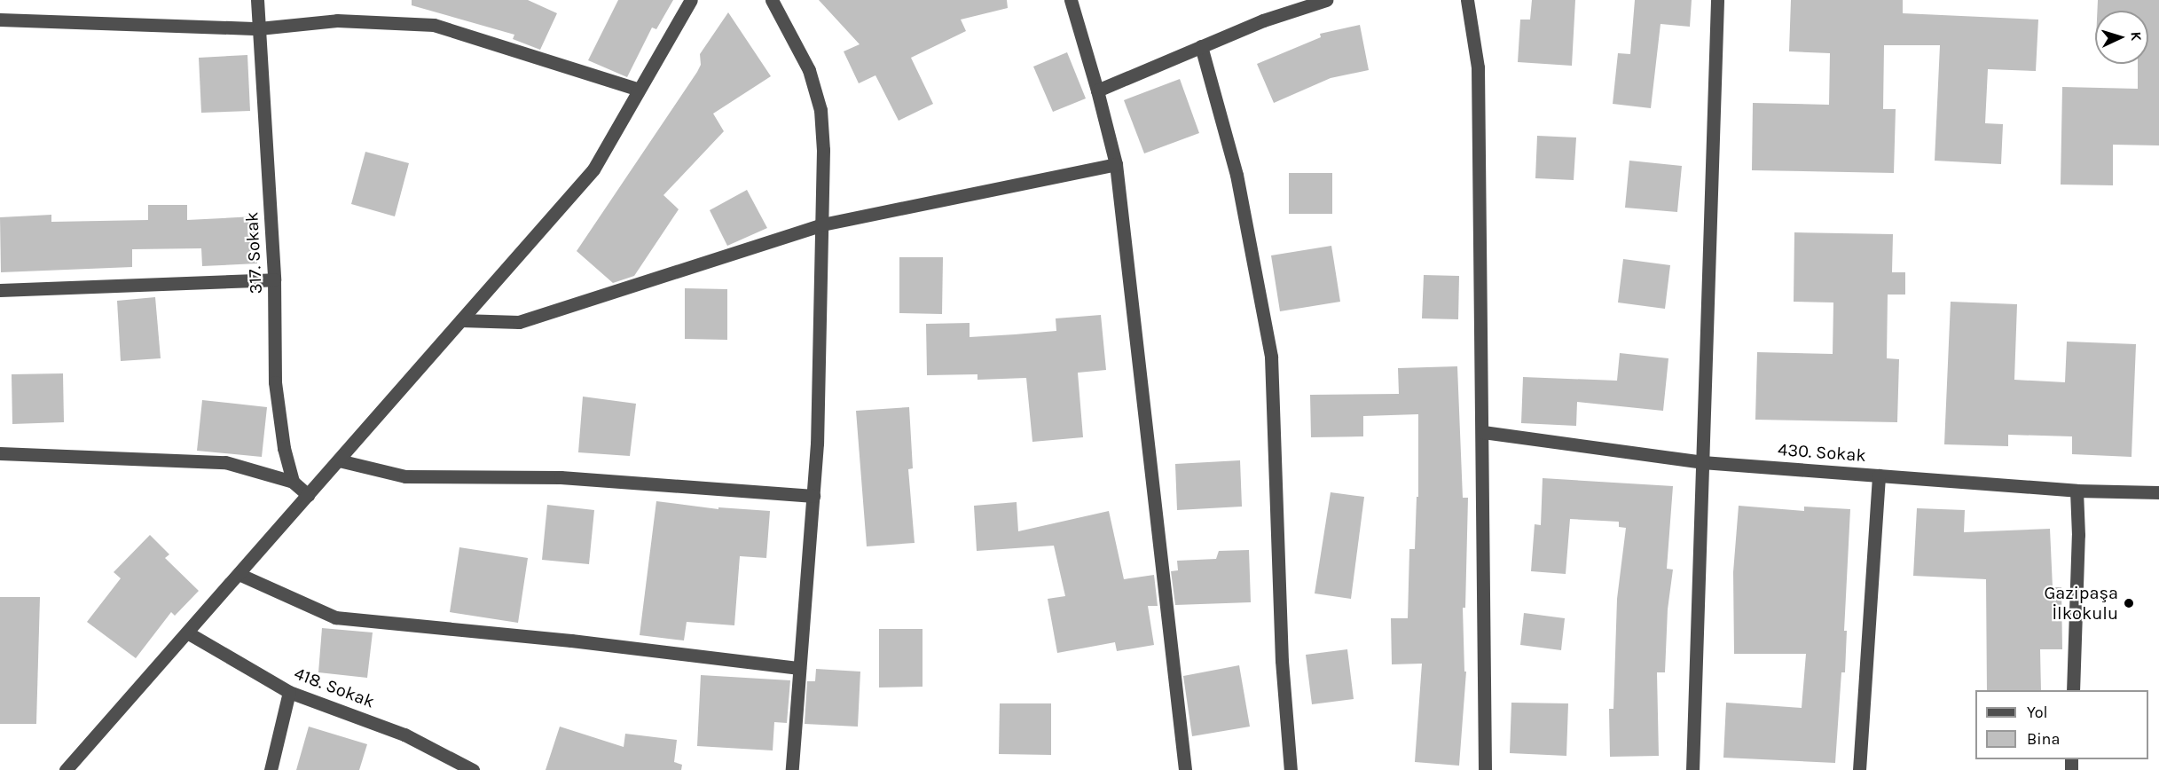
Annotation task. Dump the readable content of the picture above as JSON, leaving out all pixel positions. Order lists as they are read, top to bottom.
{
  "streets": {
    "street": ["317. Sokak", "430. Sokak", "418. Sokak"]
  },
  "places": ["Gazipaşa İlkokulu"],
  "legend": ["Yol", "Bina"],
  "north": "right"
}
